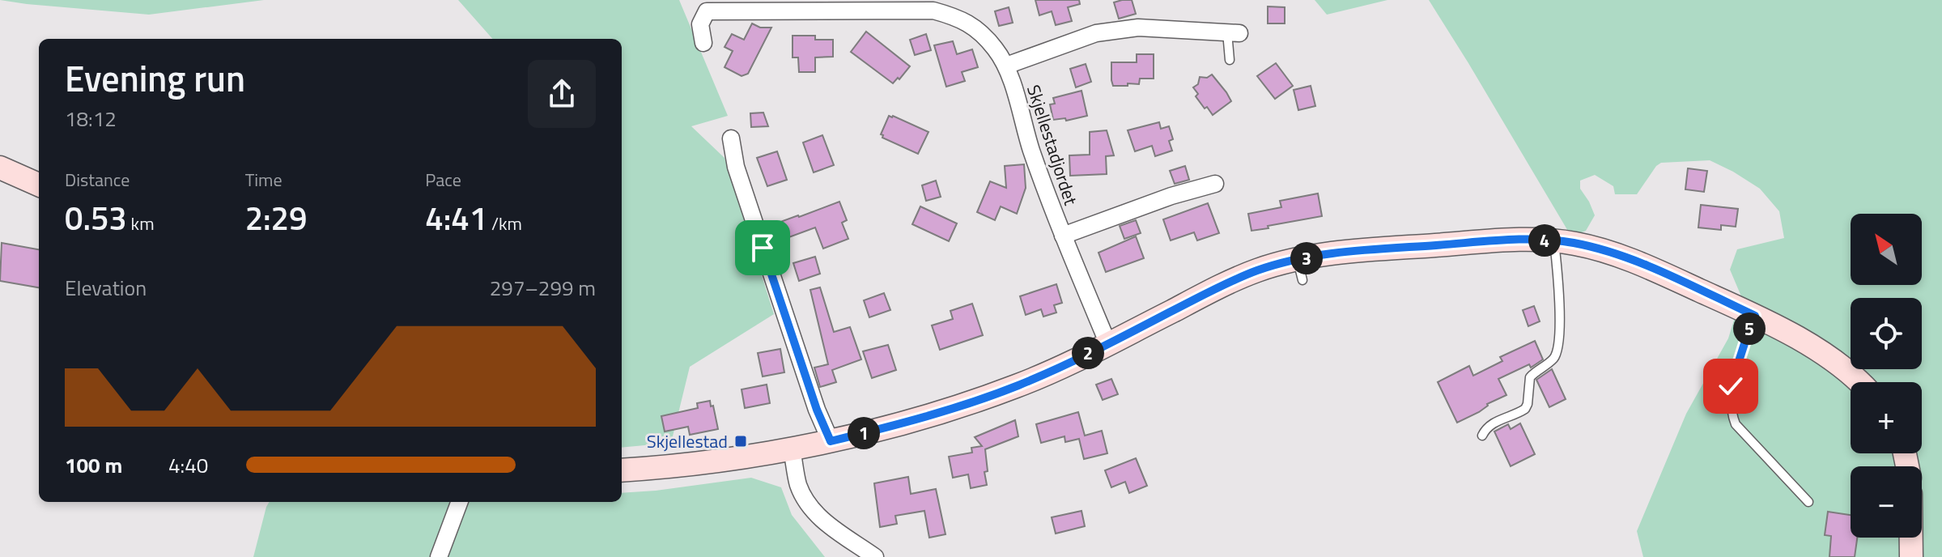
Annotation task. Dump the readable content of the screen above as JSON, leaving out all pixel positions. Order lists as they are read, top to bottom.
{
  "streets": {
    "street": ["Skjellestadjordet"]
  },
  "places": {
    "transit": ["Skjellestad"]
  },
  "north": "top left",
  "page": {
    "heading": ["Evening run", "18:12"],
    "stats": [
      ["Distance", "0.53 km"],
      ["Time", "2:29"],
      ["Pace", "4:41 /km"]
    ],
    "map_buttons": ["+", "−"],
    "pins": [
      "4",
      "3",
      "5",
      "2",
      "1"
    ],
    "chart": ["Elevation", "297–299 m"],
    "list": [
      {
        "name": "100 m",
        "note": "4:40"
      }
    ]
  }
}
